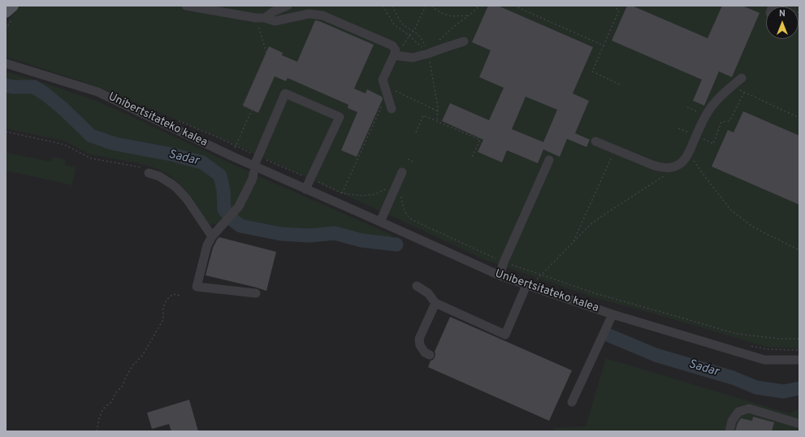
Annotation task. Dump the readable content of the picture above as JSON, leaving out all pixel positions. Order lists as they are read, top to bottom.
{
  "streets": {
    "street": ["Unibertsitateko kalea"]
  },
  "water": ["Sadar"],
  "north": "top"
}
